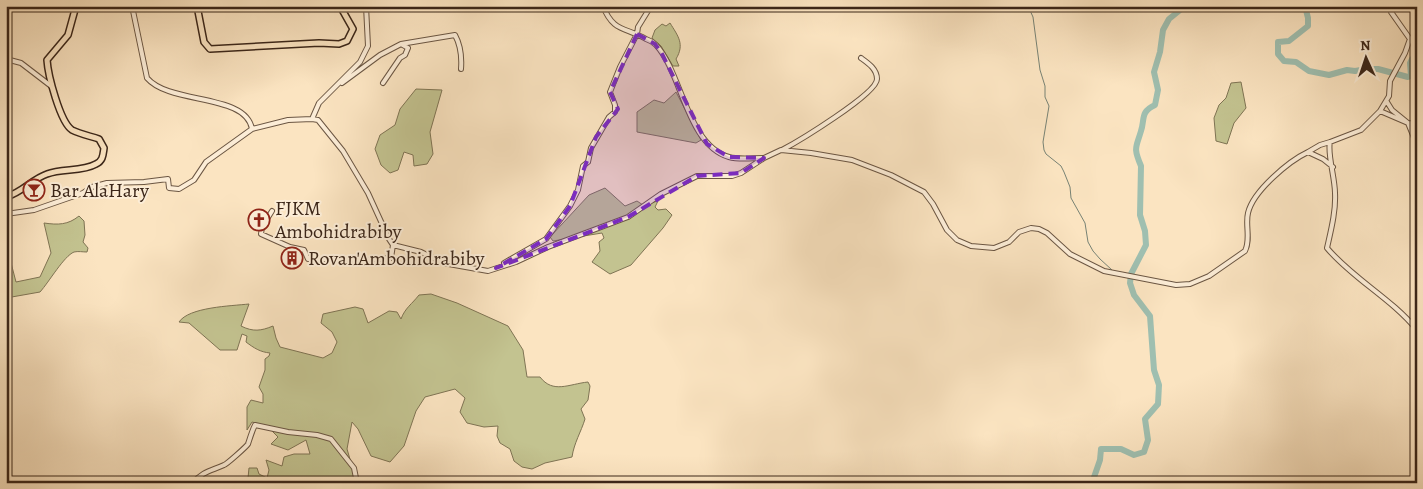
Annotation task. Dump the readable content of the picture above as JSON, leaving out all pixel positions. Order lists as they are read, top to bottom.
{
  "places": {
    "bar": ["Bar AlaHary"],
    "church": ["FJKM Ambohidrabiby"],
    "building": ["Rovan'Ambohidrabiby"]
  },
  "north": "top"
}
